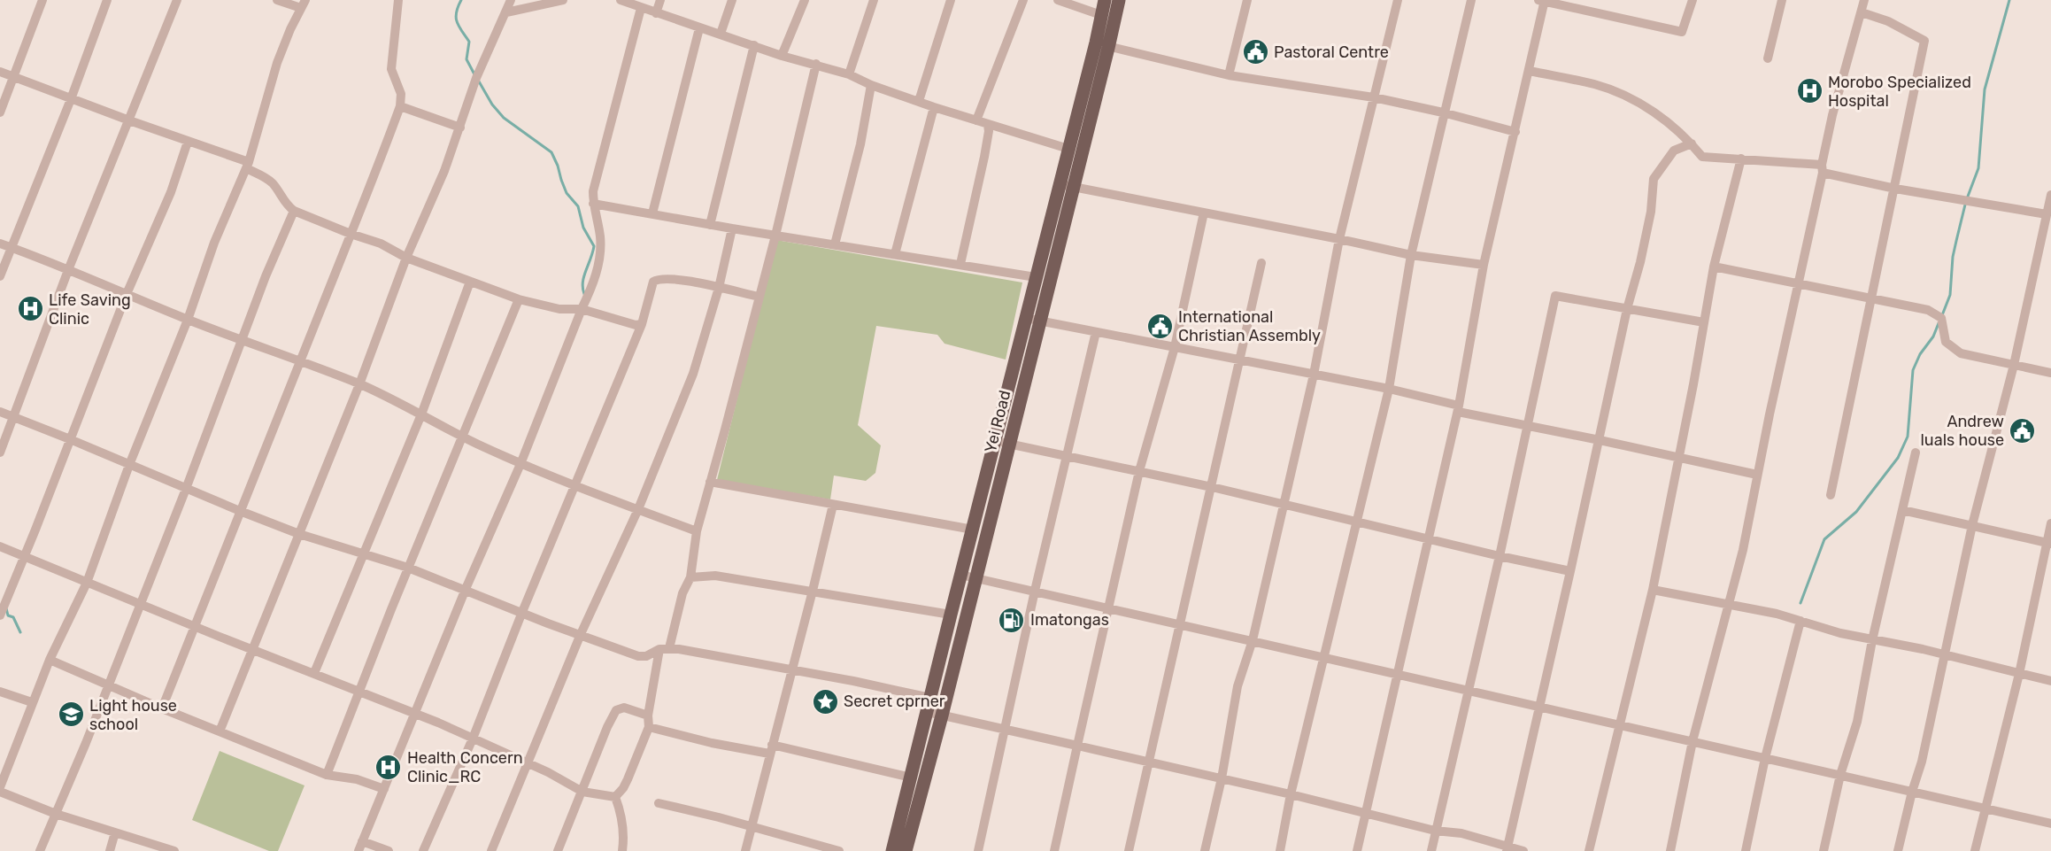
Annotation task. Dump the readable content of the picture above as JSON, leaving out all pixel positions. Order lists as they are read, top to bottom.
{
  "streets": {
    "main road": ["Yei Road"]
  },
  "places": {
    "public building": ["Pastoral Centre", "International Christian Assembly", "Andrew luals house"],
    "hospital": ["Morobo Specialized Hospital", "Life Saving Clinic", "Health Concern Clinic_RC"],
    "fuel station": ["Imatongas"],
    "place": ["Secret cprner"],
    "school or university": ["Light house school"]
  }
}
